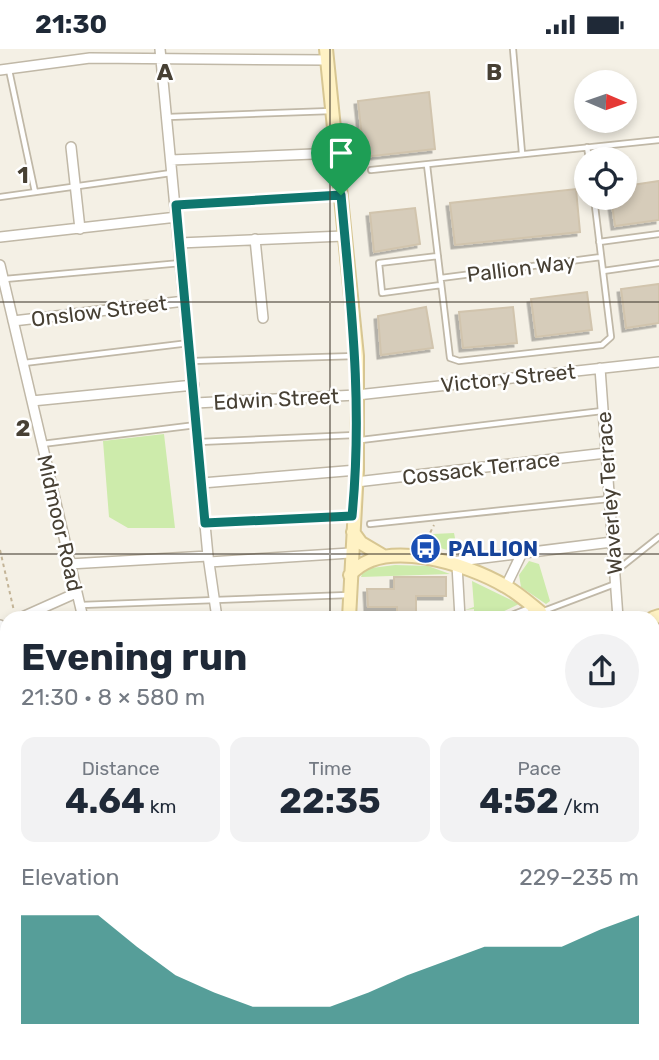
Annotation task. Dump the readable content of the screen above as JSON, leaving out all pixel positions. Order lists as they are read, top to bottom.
{
  "streets": {
    "street": [
      "Onslow Street",
      "Victory Street",
      "Edwin Street",
      "Cossack Terrace",
      "Waverley Terrace",
      "Midmoor Road"
    ],
    "lane": ["Pallion Way"]
  },
  "crossings": [
    ["Onslow Street", "Midmoor Road"],
    ["Victory Street", "Edwin Street"],
    ["Victory Street", "Waverley Terrace"],
    ["Cossack Terrace", "Waverley Terrace"]
  ],
  "places": {
    "bus stop": ["PALLION"]
  },
  "north": "right",
  "page": {
    "status": "21:30",
    "heading": ["Evening run", "21:30 · 8 × 580 m"],
    "stats": [
      ["Distance", "4.64 km"],
      ["Time", "22:35"],
      ["Pace", "4:52 /km"]
    ],
    "chart": ["Elevation", "229–235 m"]
  },
  "grid": {
    "columns": ["A", "B"],
    "rows": ["1", "2"]
  }
}
